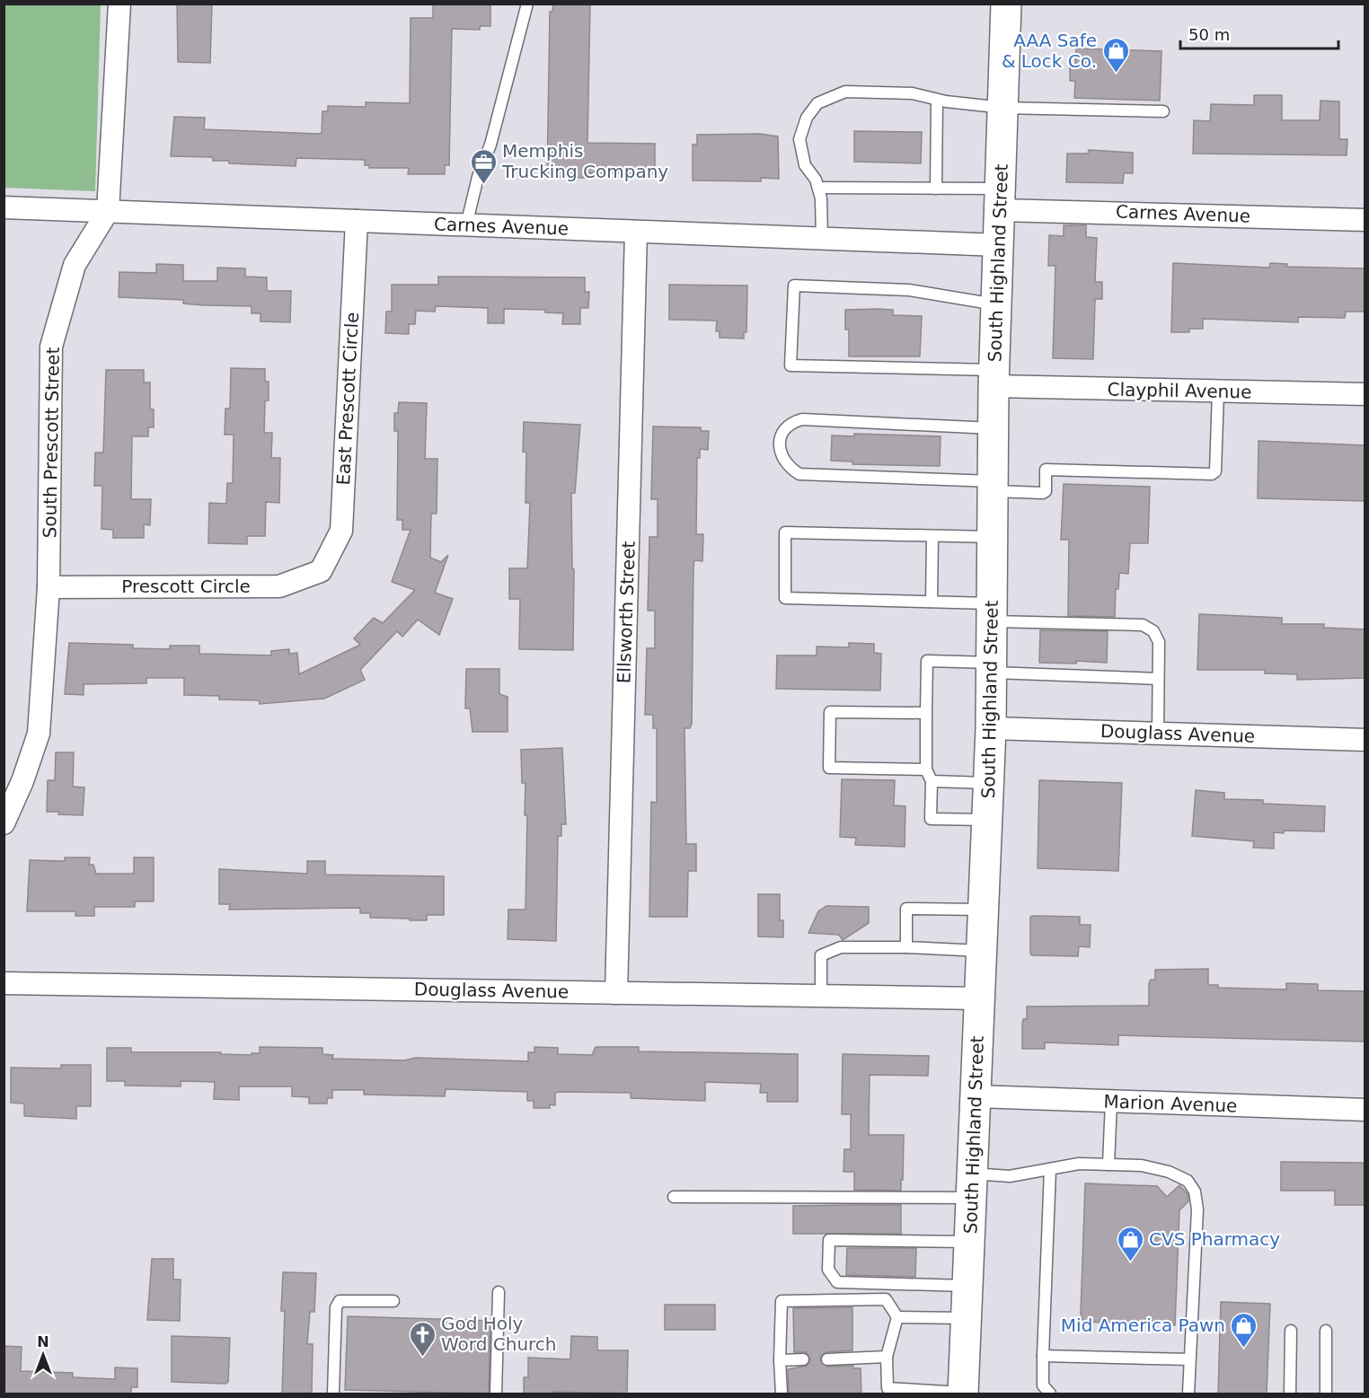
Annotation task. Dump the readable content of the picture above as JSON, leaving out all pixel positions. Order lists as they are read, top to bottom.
{
  "streets": {
    "main road": ["South Highland Street"],
    "street": [
      "Carnes Avenue",
      "Clayphil Avenue",
      "East Prescott Circle",
      "South Prescott Street",
      "Prescott Circle",
      "Ellsworth Street",
      "Douglass Avenue",
      "Marion Avenue"
    ]
  },
  "crossings": [
    ["Carnes Avenue", "South Highland Street"],
    ["Carnes Avenue", "East Prescott Circle"],
    ["Carnes Avenue", "South Prescott Street"],
    ["Carnes Avenue", "Ellsworth Street"],
    ["South Highland Street", "Clayphil Avenue"],
    ["South Highland Street", "Douglass Avenue"],
    ["South Highland Street", "Marion Avenue"],
    ["East Prescott Circle", "Prescott Circle"],
    ["South Prescott Street", "Prescott Circle"],
    ["Ellsworth Street", "Douglass Avenue"]
  ],
  "places": {
    "shop": ["AAA Safe & Lock Co.", "CVS Pharmacy", "Mid America Pawn"],
    "office": ["Memphis Trucking Company"],
    "church": ["God Holy Word Church"]
  },
  "scale_bar": "50 m",
  "north": "top"
}
